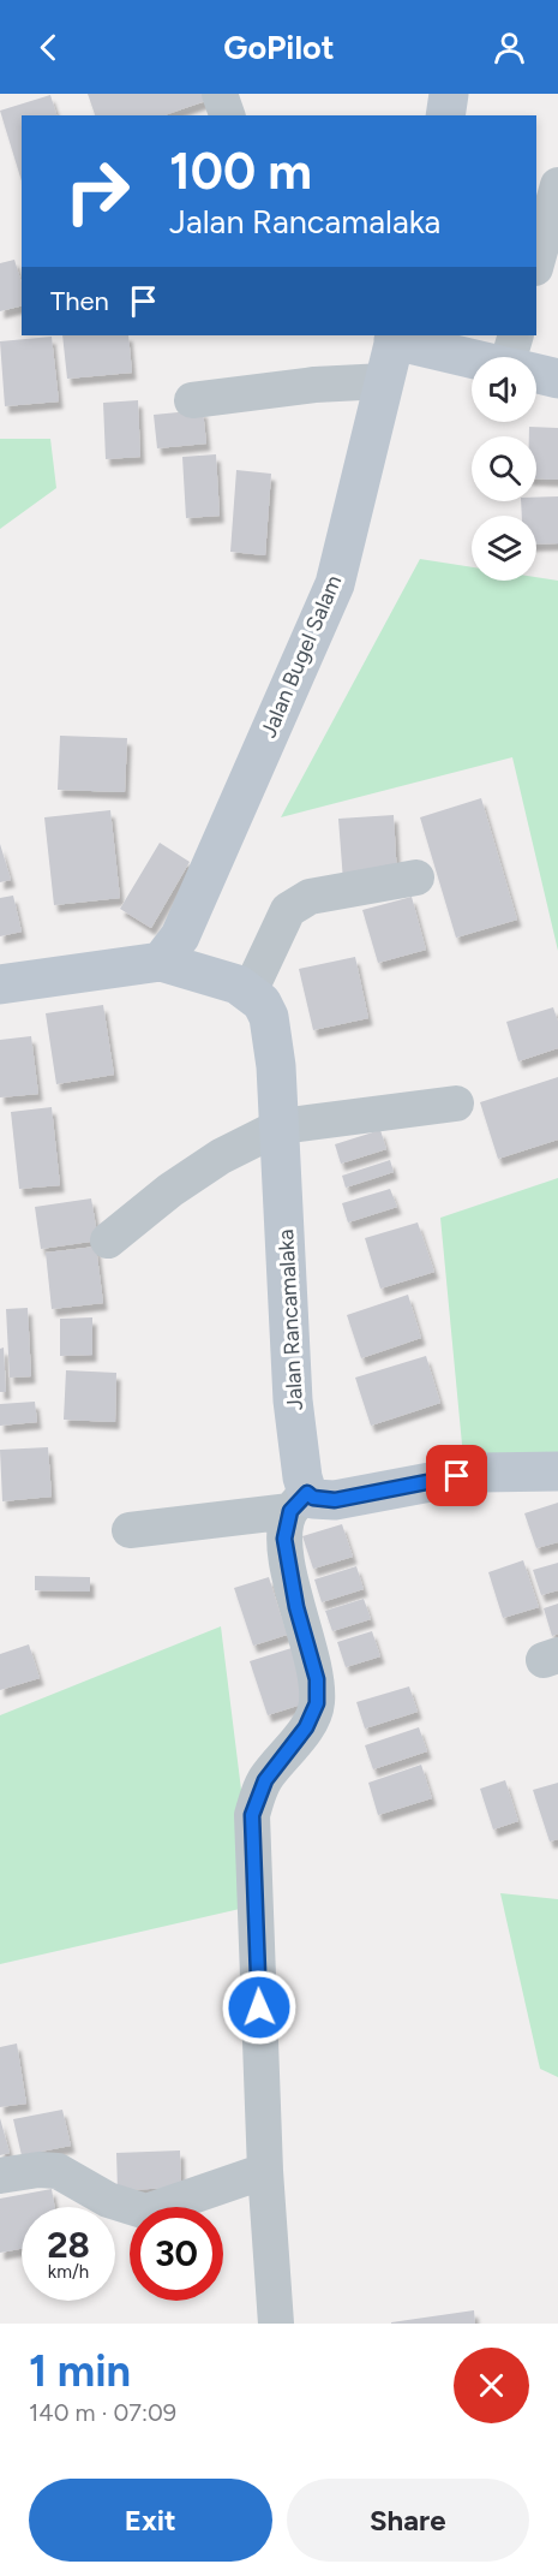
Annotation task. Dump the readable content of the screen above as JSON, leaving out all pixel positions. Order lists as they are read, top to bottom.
{
  "streets": {
    "street": ["Jalan Bugel Salam", "Jalan Rancamalaka"]
  },
  "page": {
    "header": "GoPilot",
    "turn": ["100 m", "Jalan Rancamalaka"],
    "then": "Then",
    "speed": "28 km/h",
    "limit": "30",
    "heading": ["1 min", "140 m · 07:09"],
    "buttons": ["Exit", "Share"]
  }
}
